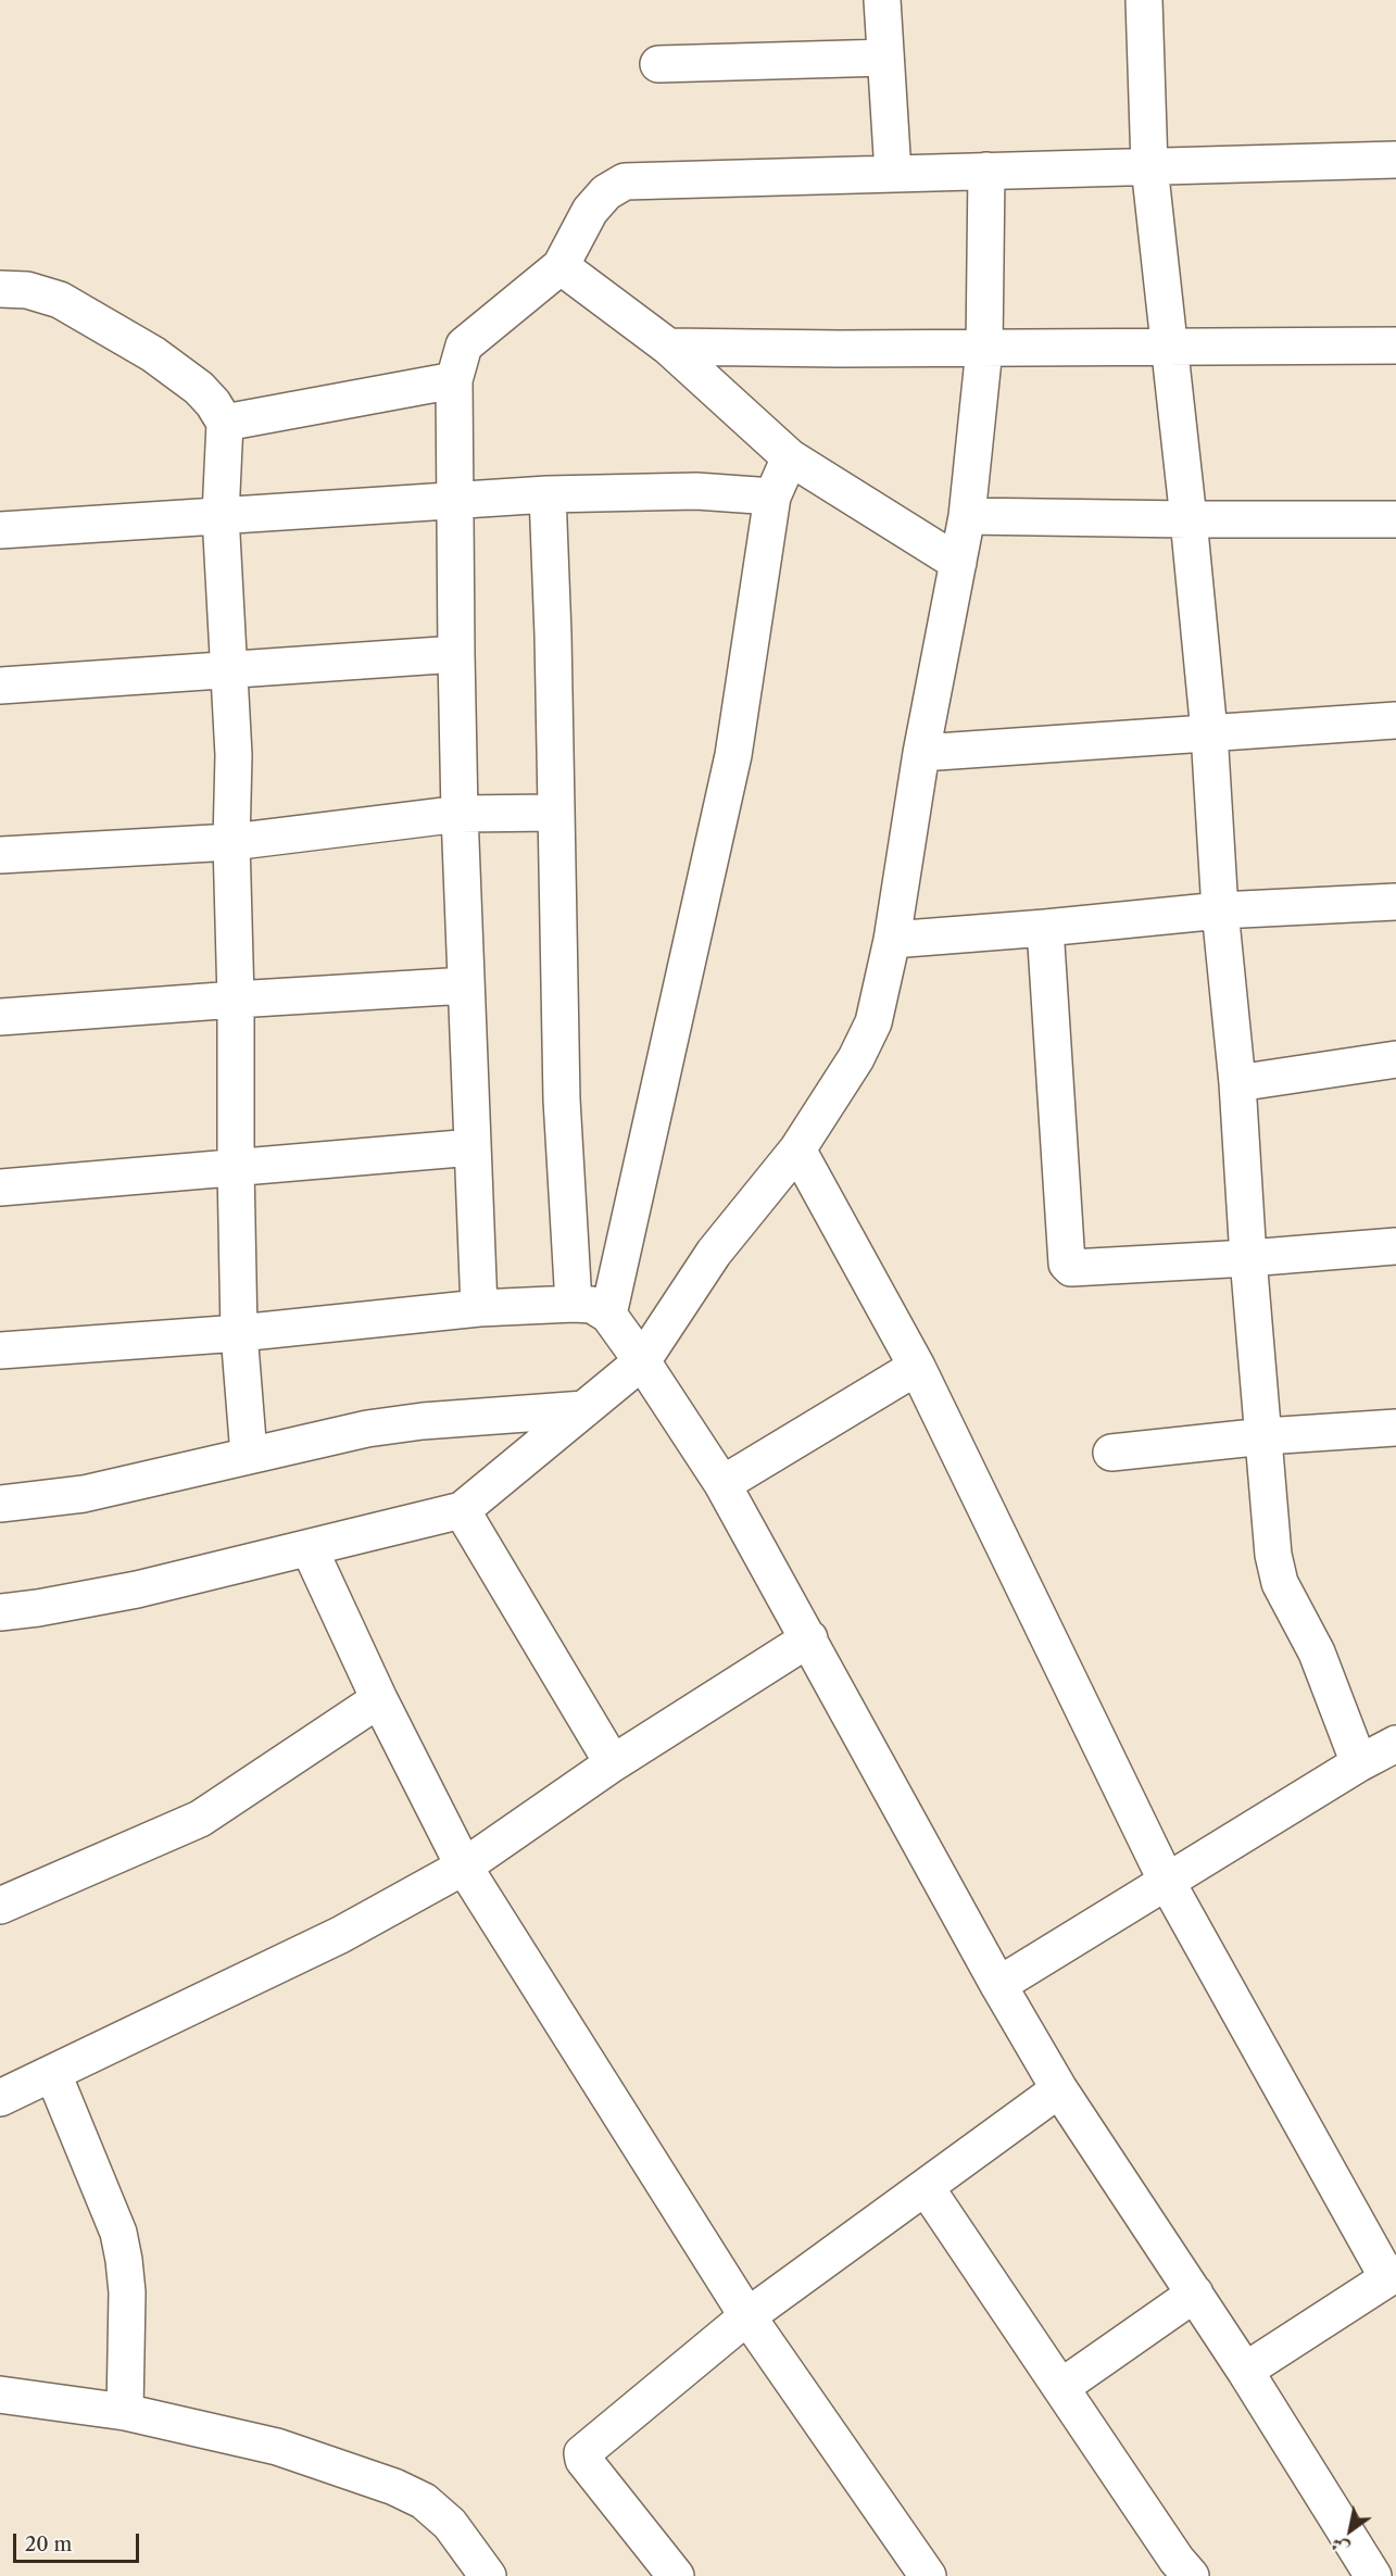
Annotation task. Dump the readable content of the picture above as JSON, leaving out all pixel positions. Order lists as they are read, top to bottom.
{
  "scale_bar": "20 m",
  "north": "bottom left"
}
